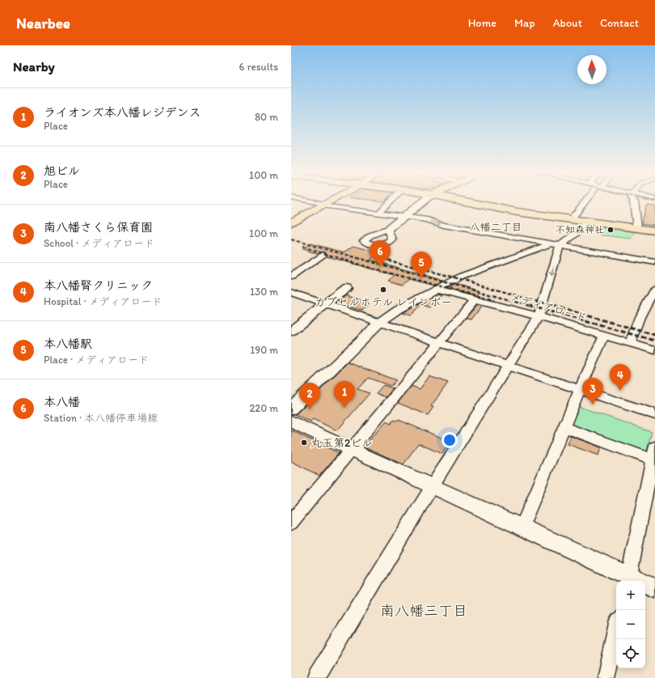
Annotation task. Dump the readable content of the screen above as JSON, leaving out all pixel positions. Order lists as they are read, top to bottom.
{
  "streets": {
    "street": ["メディアロード"]
  },
  "districts": ["八幡二丁目", "南八幡三丁目"],
  "places": ["不知森神社", "カプセルホテル レインボー", "丸玉第2ビル"],
  "north": "top",
  "page": {
    "header": "Nearbee",
    "nav": [
      "Home",
      "Map",
      "About",
      "Contact"
    ],
    "heading": ["Nearby", "6 results"],
    "list": [
      {
        "mark": "1",
        "name": "ライオンズ本八幡レジデンス",
        "note": "Place",
        "value": "80 m"
      },
      {
        "mark": "2",
        "name": "旭ビル",
        "note": "Place",
        "value": "100 m"
      },
      {
        "mark": "3",
        "name": "南八幡さくら保育園",
        "note": "School · メディアロード",
        "value": "100 m"
      },
      {
        "mark": "4",
        "name": "本八幡腎クリニック",
        "note": "Hospital · メディアロード",
        "value": "130 m"
      },
      {
        "mark": "5",
        "name": "本八幡駅",
        "note": "Place · メディアロード",
        "value": "190 m"
      },
      {
        "mark": "6",
        "name": "本八幡",
        "note": "Station · 本八幡停車場線",
        "value": "220 m"
      }
    ],
    "pins": [
      "6",
      "5",
      "4",
      "3",
      "1",
      "2"
    ],
    "map_buttons": ["+", "−"]
  }
}
